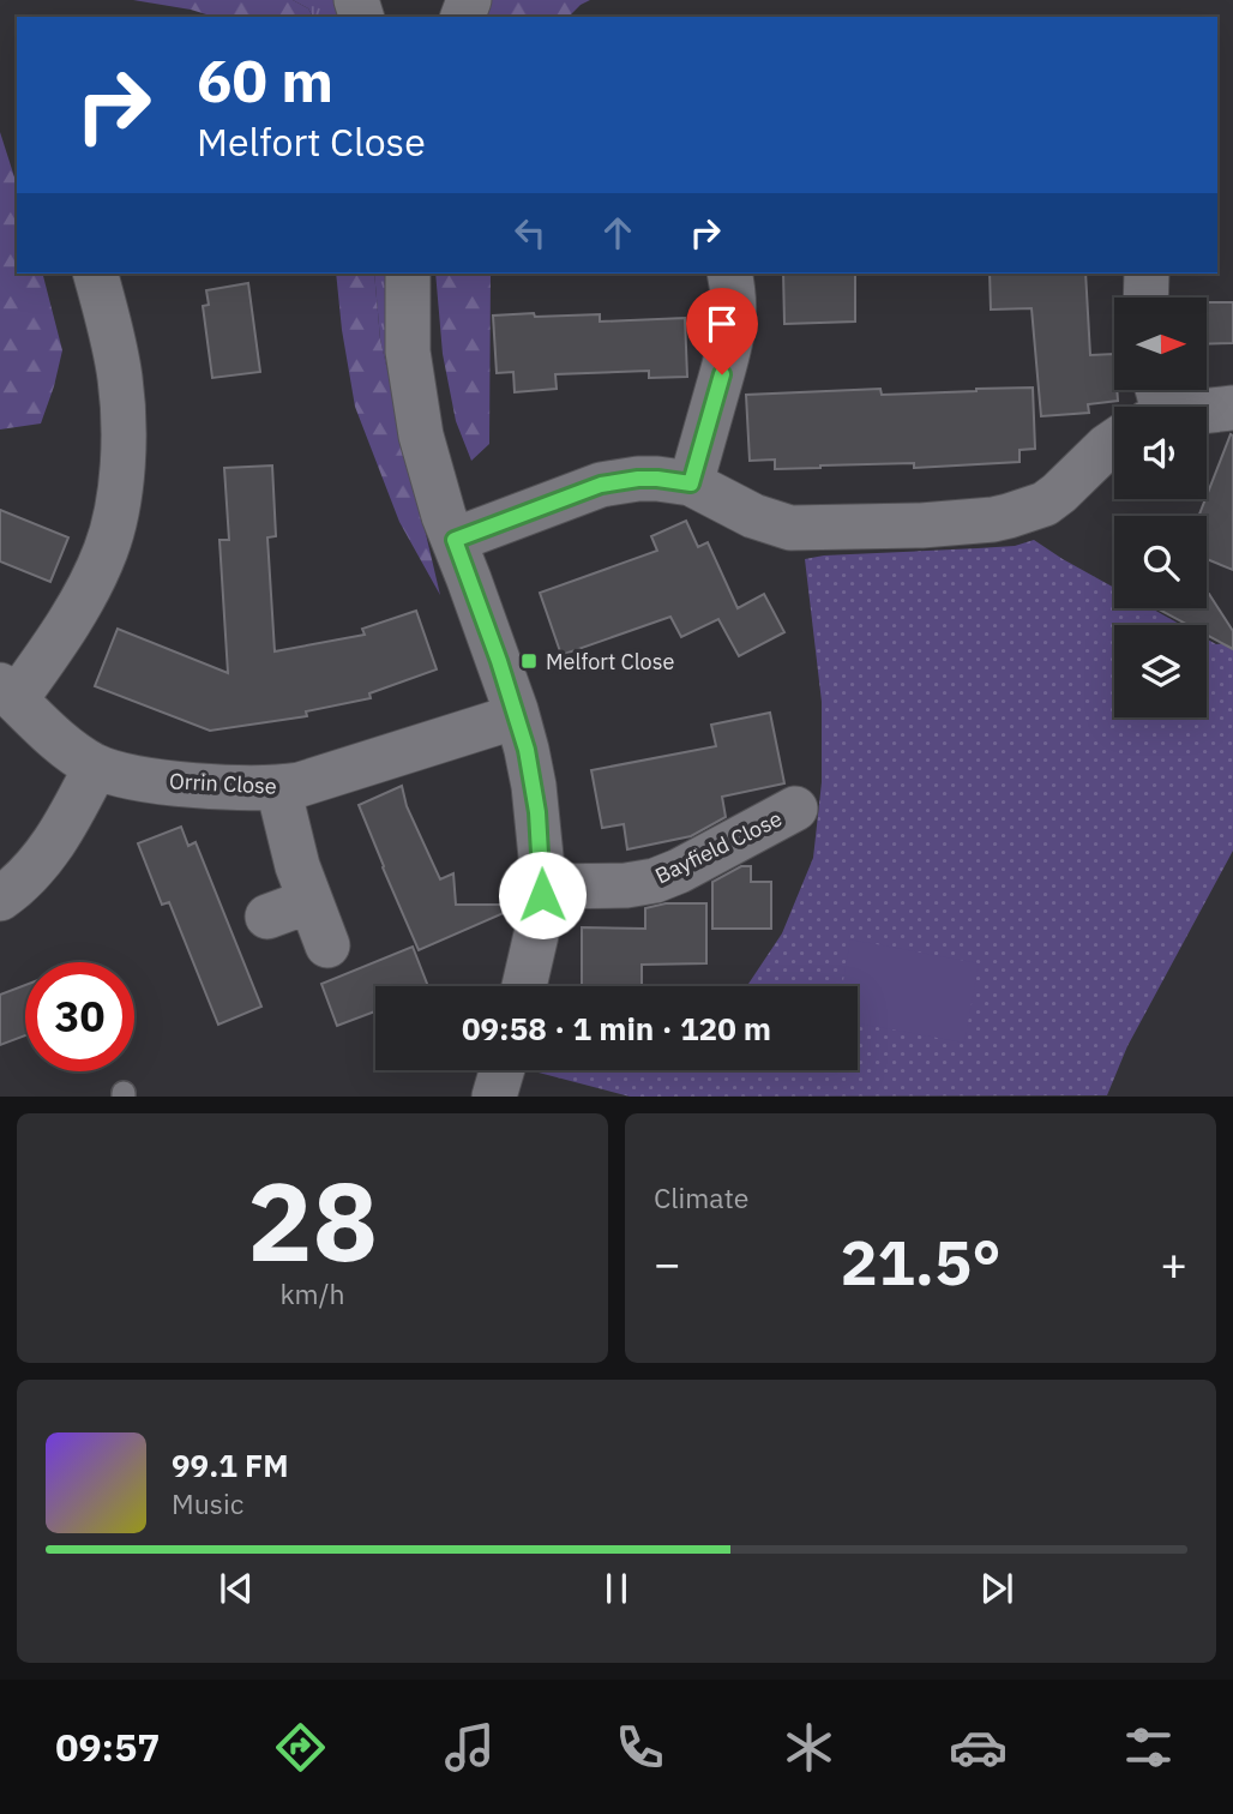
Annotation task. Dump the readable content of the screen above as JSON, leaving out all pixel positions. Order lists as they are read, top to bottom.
{
  "streets": {
    "street": ["Orrin Close", "Bayfield Close"]
  },
  "places": {
    "transit": ["Melfort Close"]
  },
  "north": "right",
  "page": {
    "turn": ["60 m", "Melfort Close"],
    "limit": "30",
    "trip": "09:58 · 1 min · 120 m",
    "tile": [
      ["28", "km/h"],
      "Climate"
    ],
    "heat": ["−", "21.5°", "+"],
    "song": ["99.1 FM", "Music"],
    "tabs": "09:57"
  }
}
